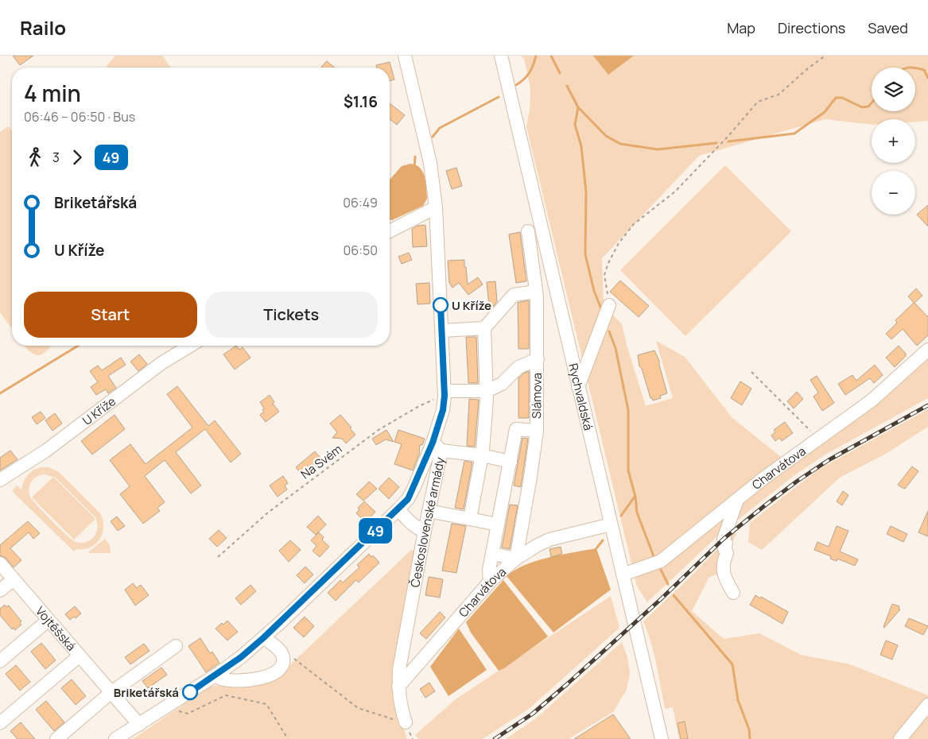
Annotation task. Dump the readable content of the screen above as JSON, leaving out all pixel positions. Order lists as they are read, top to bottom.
{
  "streets": {
    "street": [
      "Slámova",
      "Rychvaldská",
      "U Kříže",
      "Charvátova",
      "Československé armády",
      "Vojtěšská"
    ],
    "path": ["Na Svém"]
  },
  "crossings": [
    ["Slámova", "Charvátova"],
    ["Rychvaldská", "Charvátova"],
    ["Na Svém", "Československé armády"],
    ["Charvátova", "Československé armády"]
  ],
  "places": ["U Kříže", "Briketářská"],
  "lines": ["bus line 49"],
  "page": {
    "header": "Railo",
    "nav": ["Map", "Directions", "Saved"],
    "on_map": "49",
    "map_buttons": ["+", "−"],
    "heading": ["4 min", "06:46 – 06:50 · Bus", "$1.16"],
    "legs": ["3", "49"],
    "list": [
      {
        "name": "Briketářská",
        "value": "06:49"
      },
      {
        "name": "U Kříže",
        "value": "06:50"
      }
    ],
    "buttons": ["Start", "Tickets"]
  }
}
